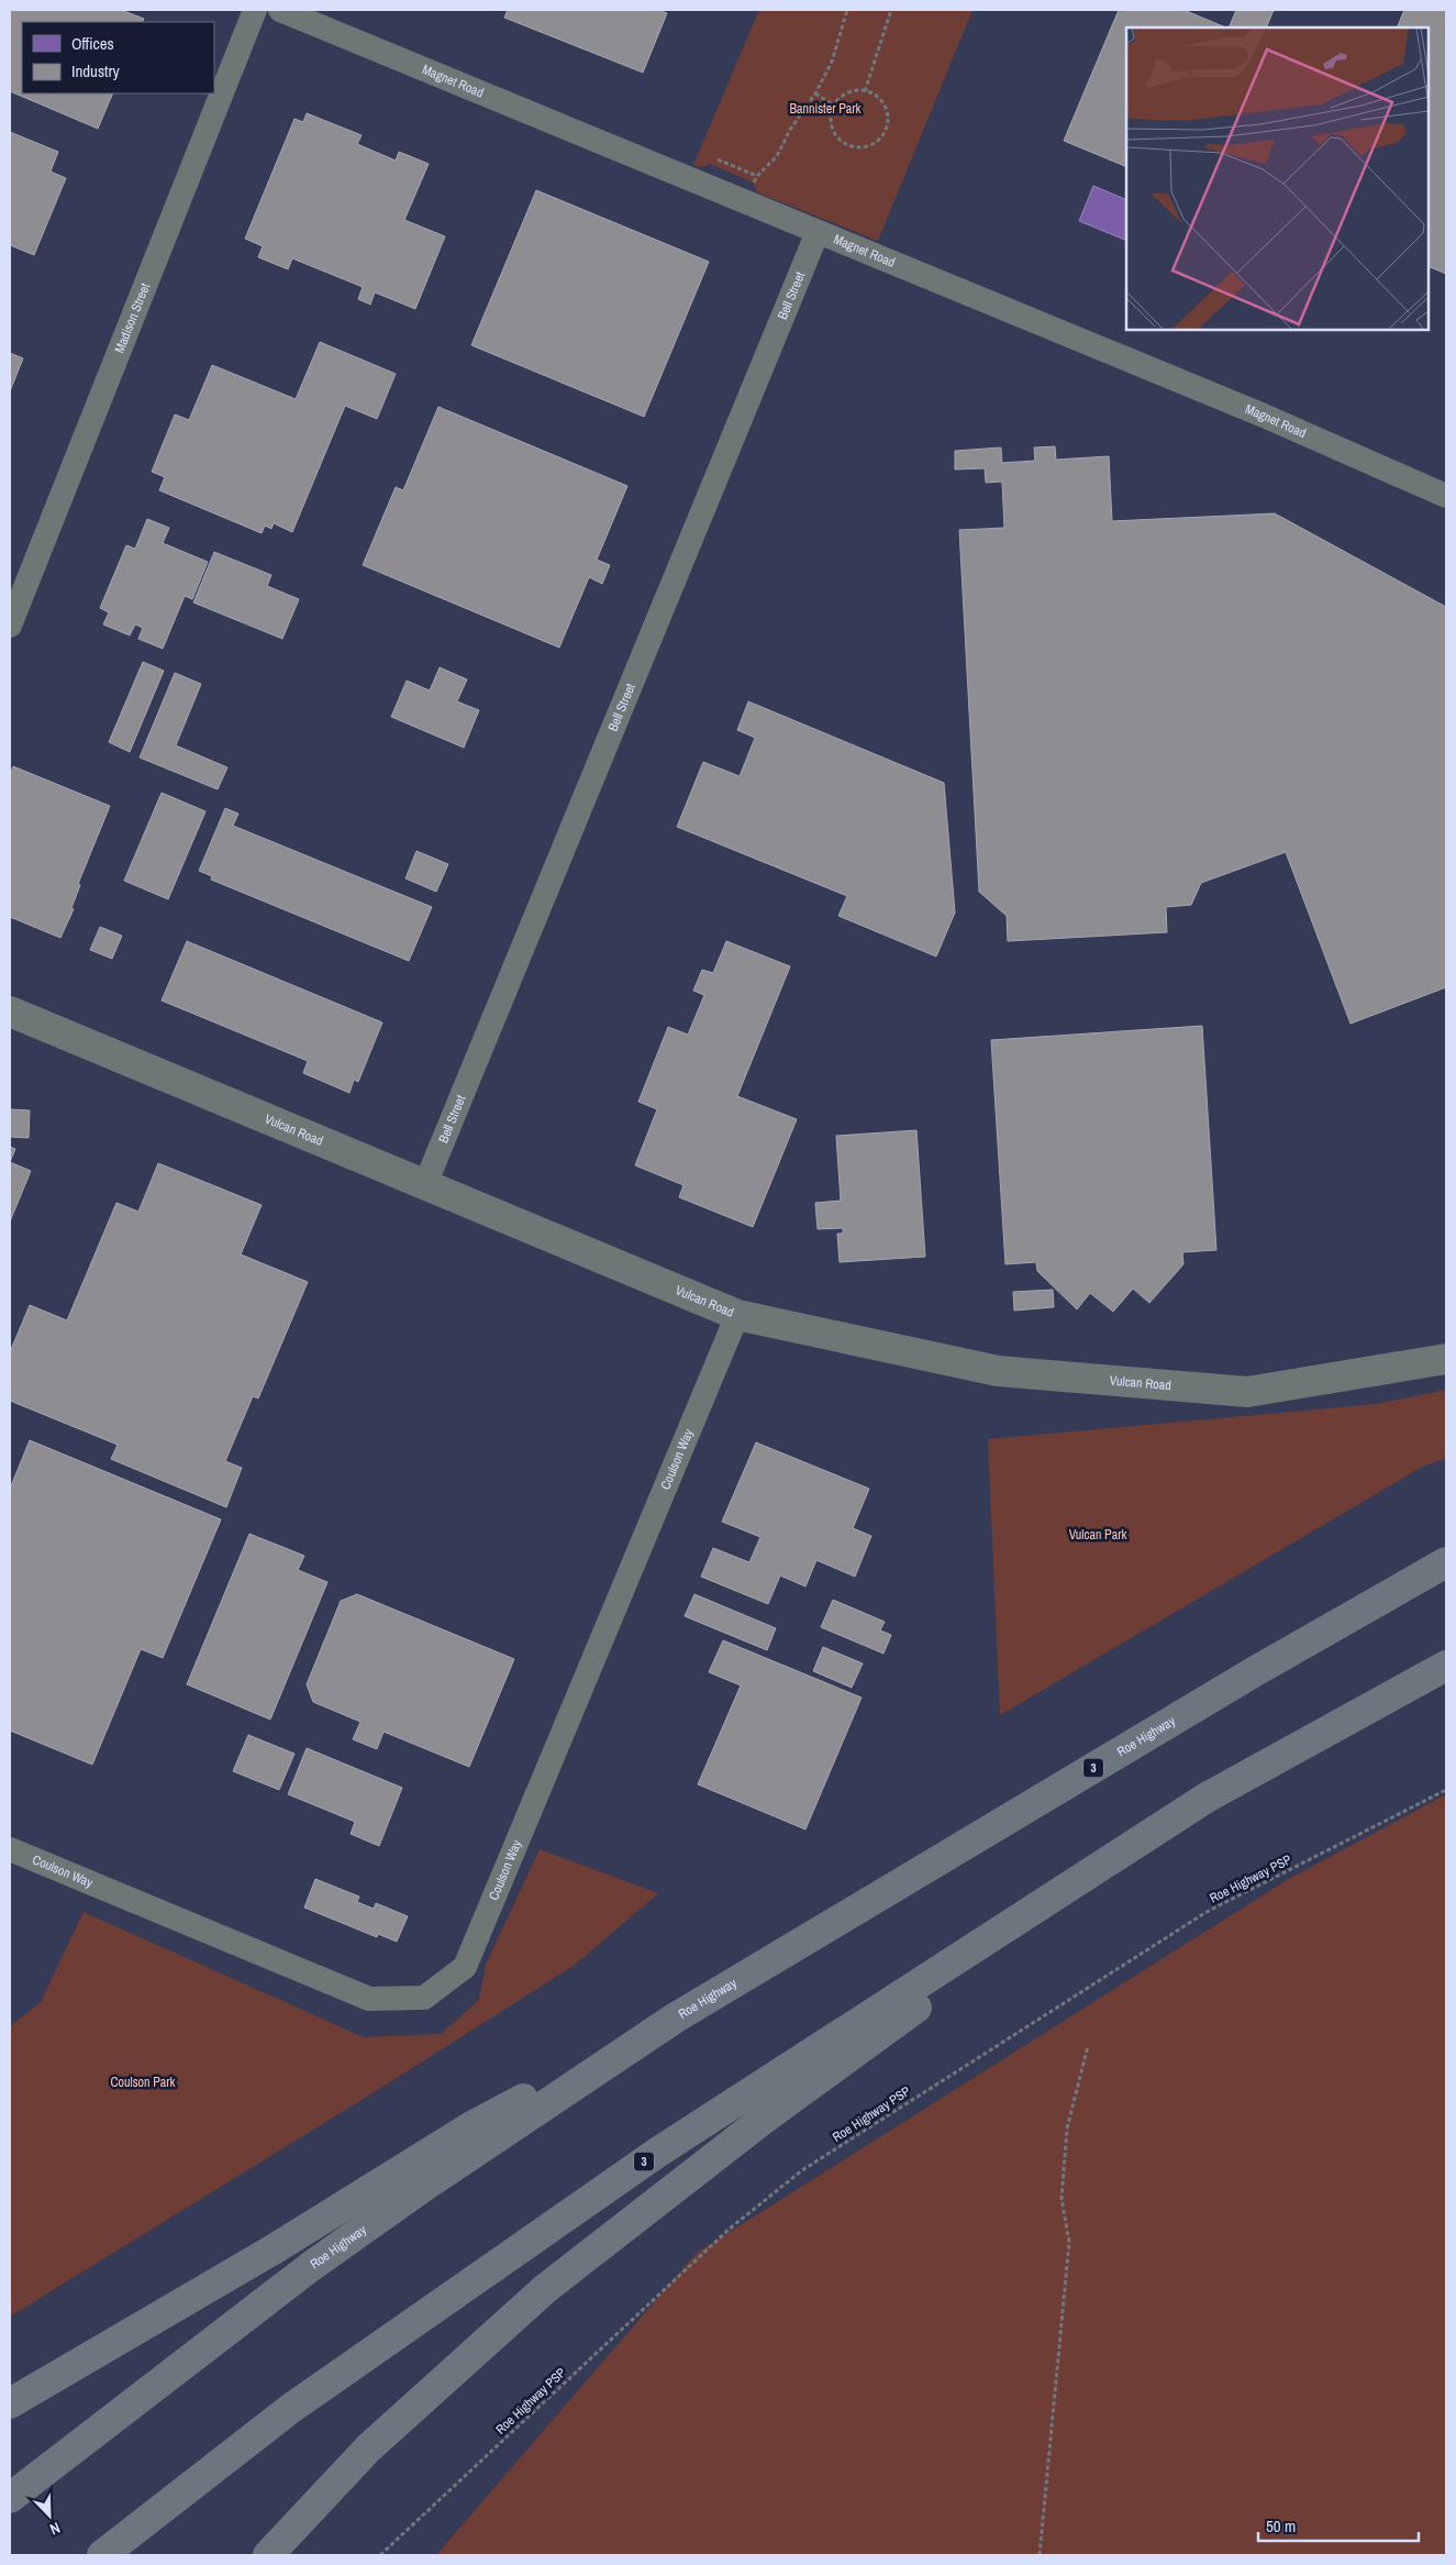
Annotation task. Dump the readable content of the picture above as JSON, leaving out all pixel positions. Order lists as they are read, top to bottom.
{
  "streets": {
    "highway": ["Roe Highway", "3"],
    "street": [
      "Magnet Road",
      "Bell Street",
      "Madison Street",
      "Vulcan Road",
      "Coulson Way"
    ],
    "path": ["Roe Highway PSP"]
  },
  "crossings": [
    ["Magnet Road", "Bell Street"],
    ["Bell Street", "Vulcan Road"],
    ["Vulcan Road", "Coulson Way"]
  ],
  "parks": ["Bannister Park", "Vulcan Park", "Coulson Park"],
  "legend": ["Offices", "Industry"],
  "scale_bar": "50 m",
  "north": "bottom right"
}
